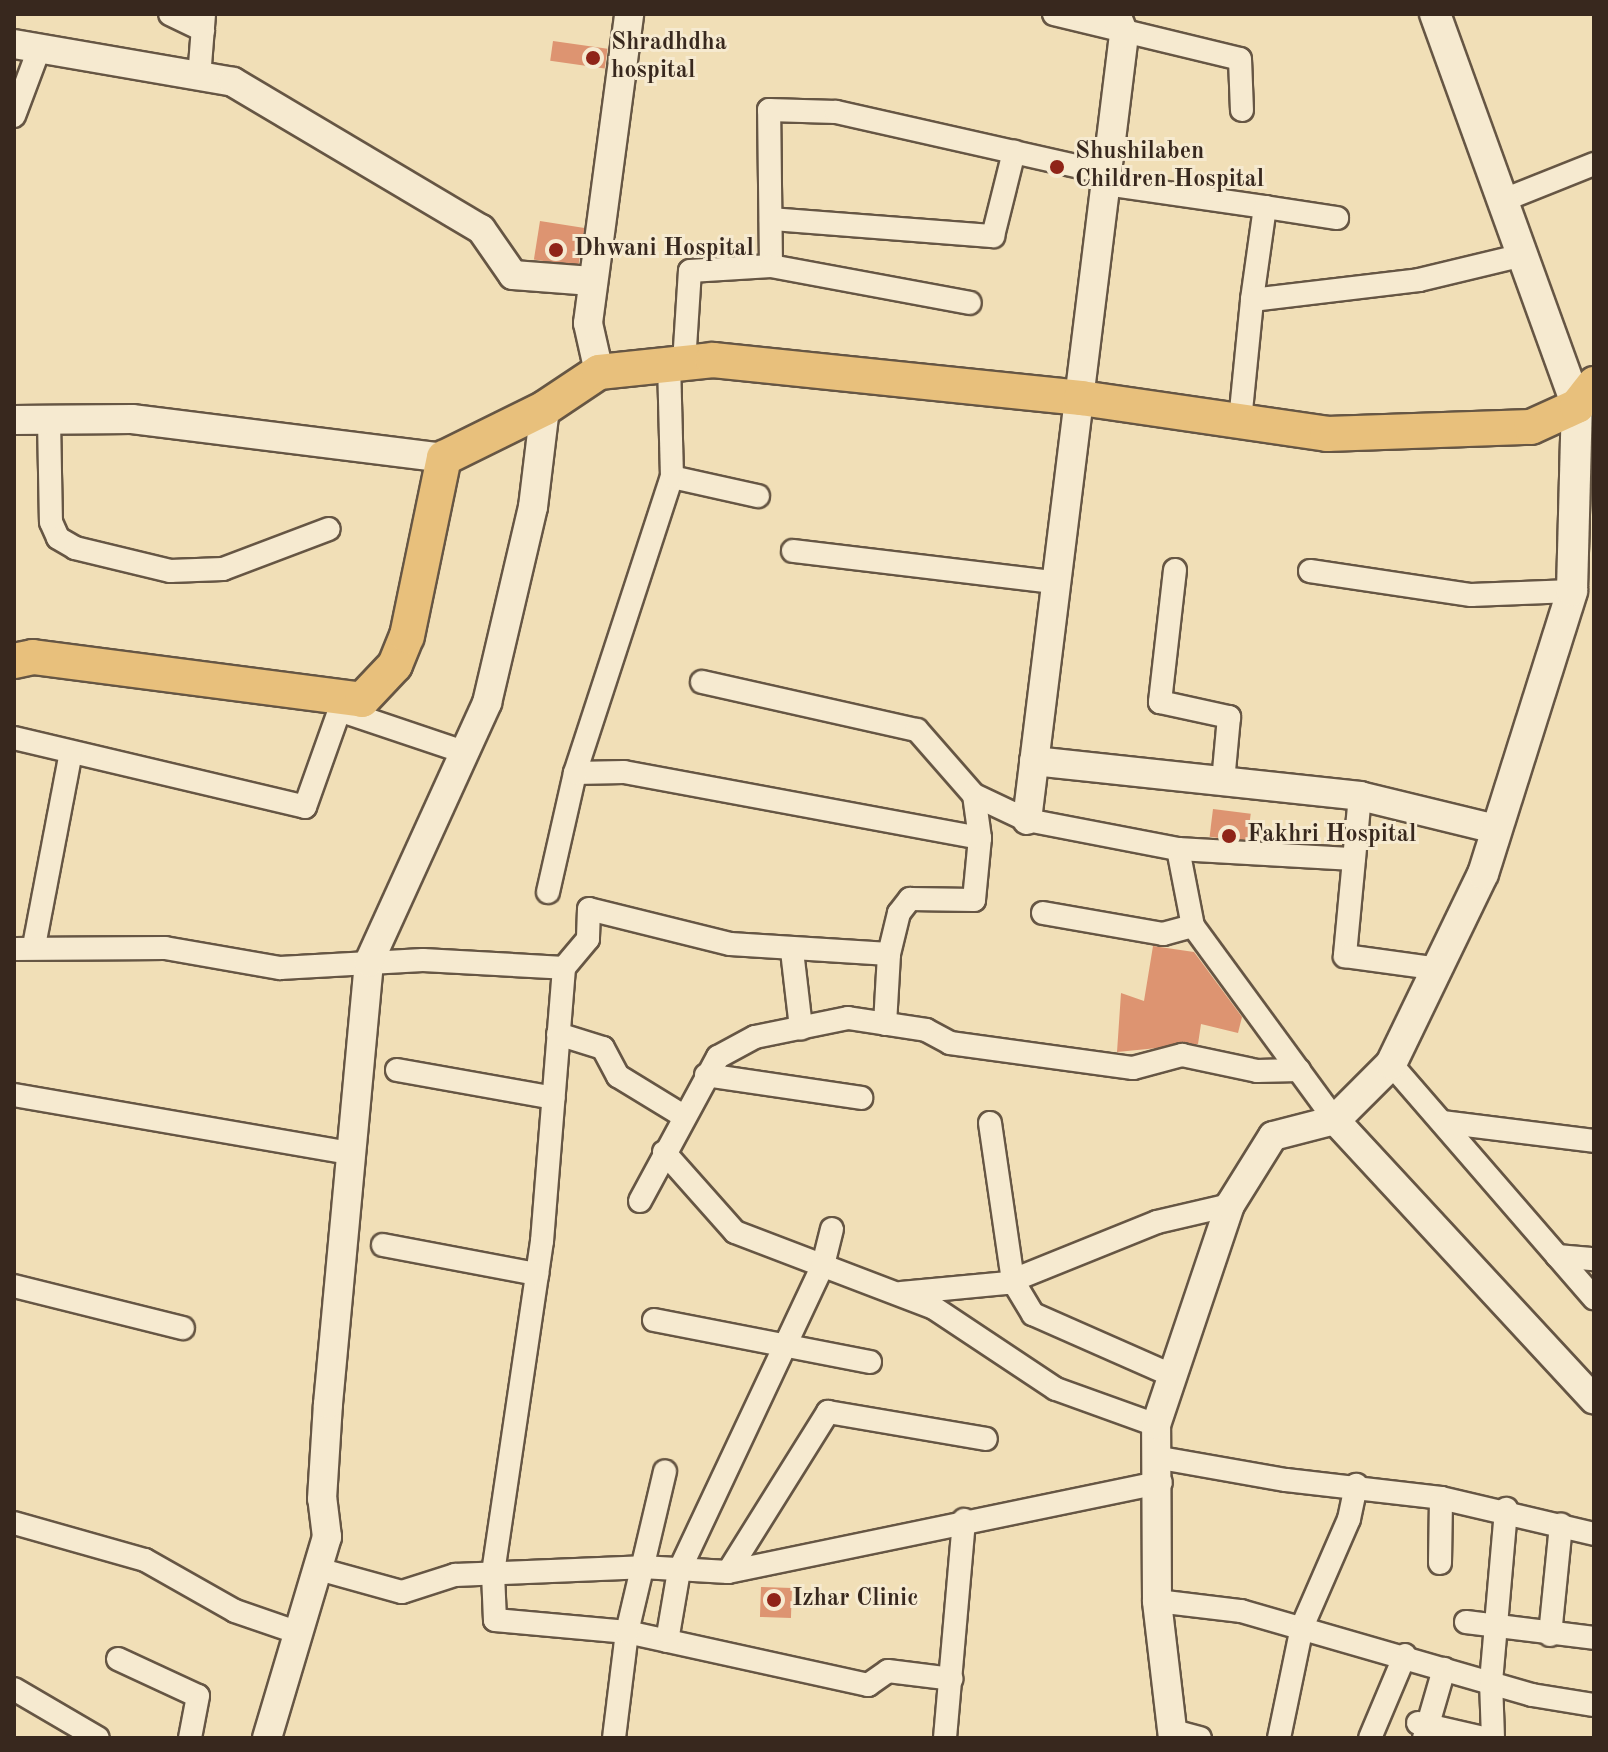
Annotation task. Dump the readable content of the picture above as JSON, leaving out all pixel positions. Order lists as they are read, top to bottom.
{
  "places": [
    "Shradhdha hospital",
    "Shushilaben Children Hospital",
    "Dhwani Hospital",
    "Fakhri Hospital",
    "Izhar Clinic"
  ]
}
